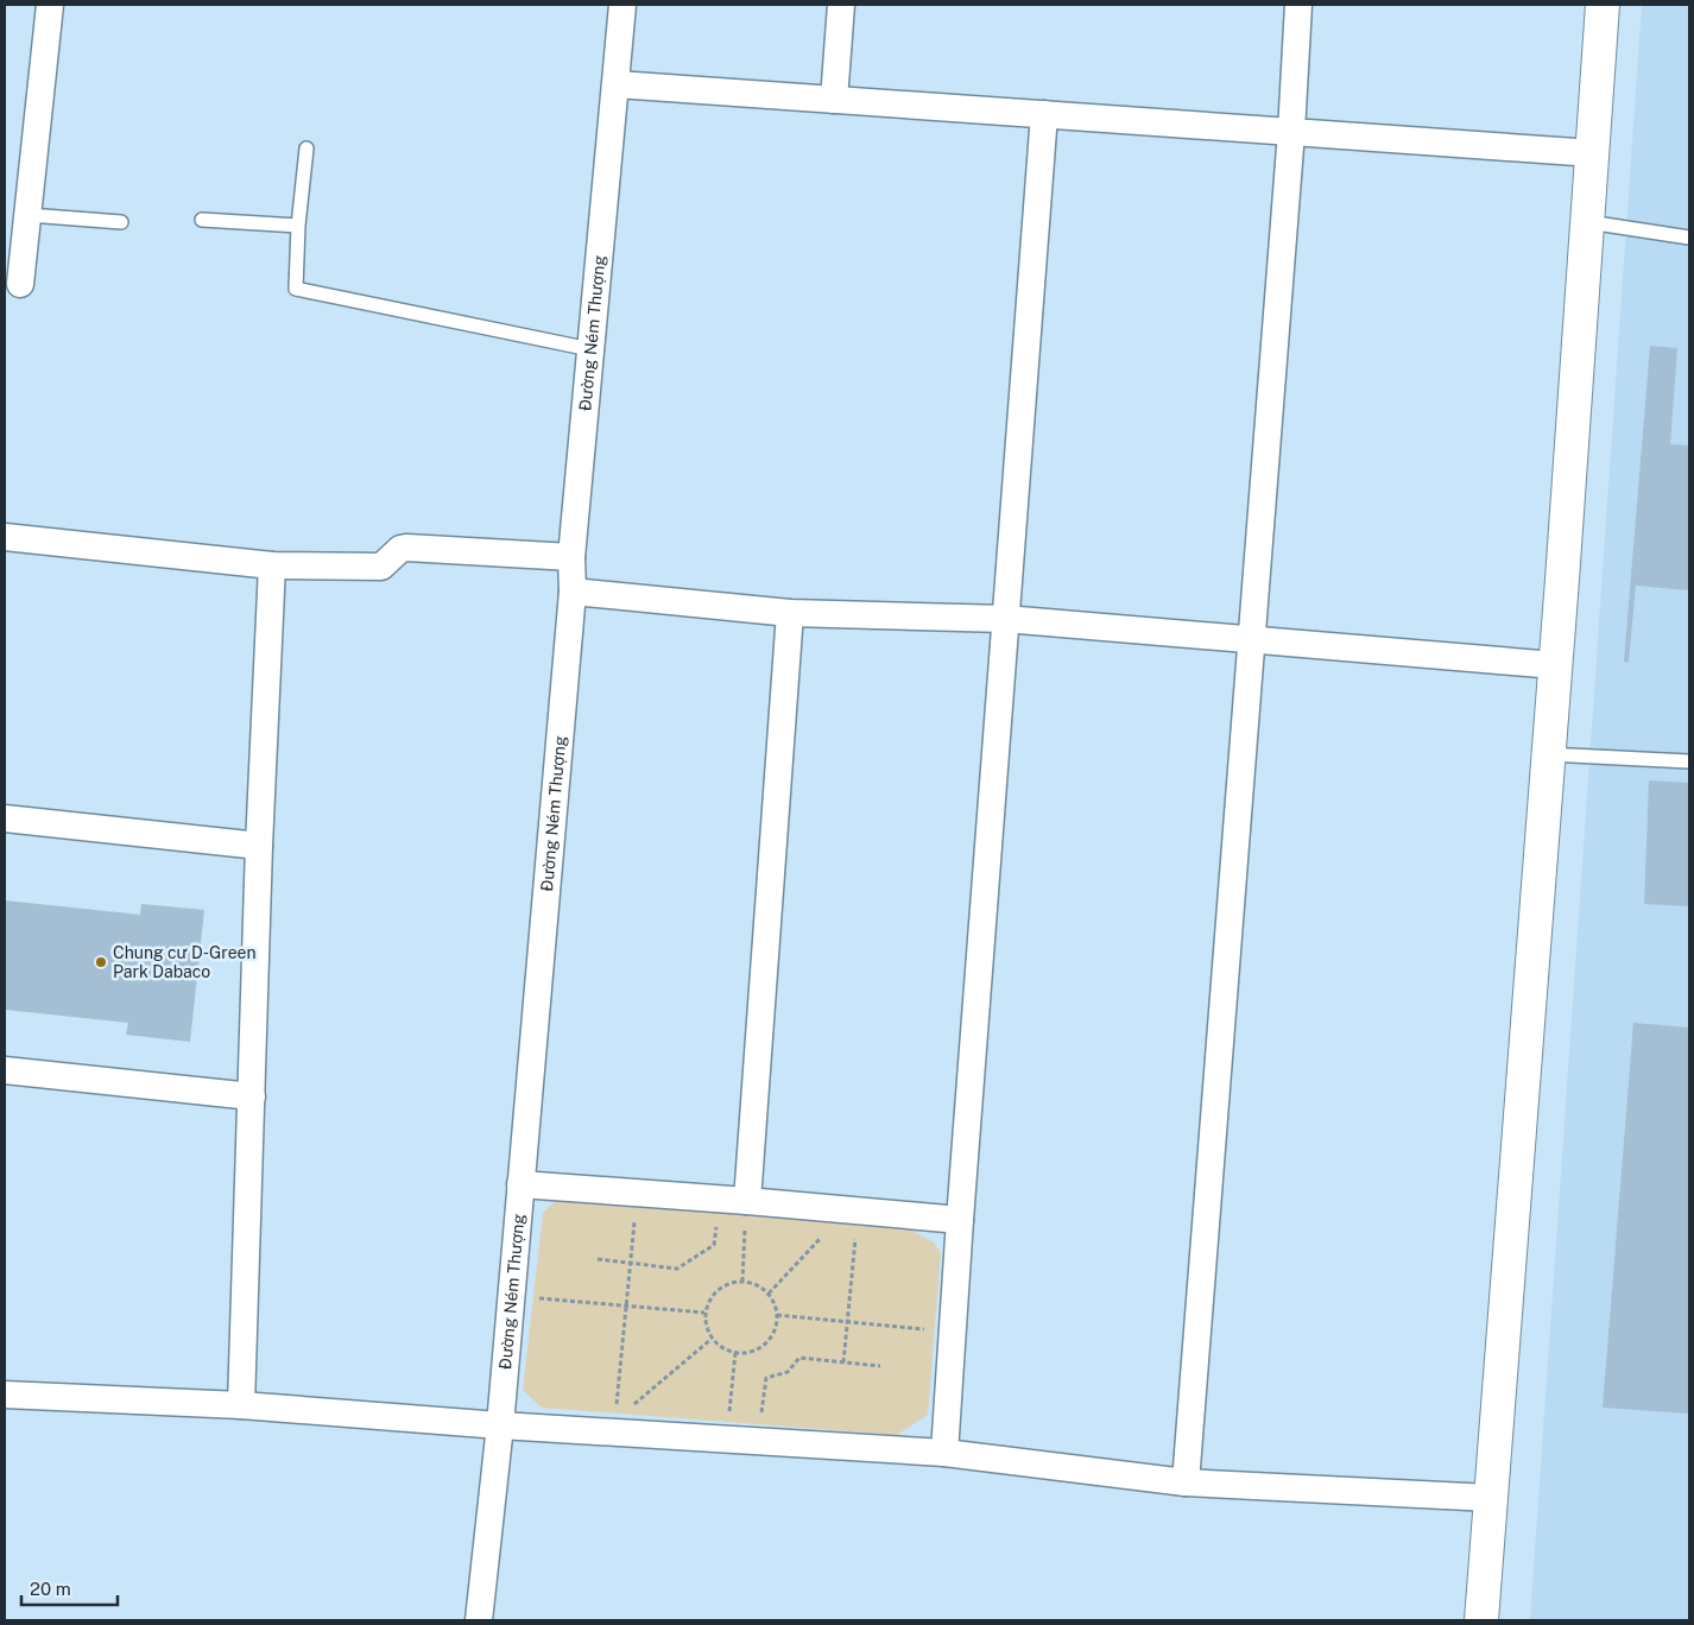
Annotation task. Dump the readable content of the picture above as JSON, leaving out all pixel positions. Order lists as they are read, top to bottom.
{
  "streets": {
    "street": ["Đường Ném Thượng"]
  },
  "places": ["Chung cư D-Green Park Dabaco"],
  "scale_bar": "20 m"
}
